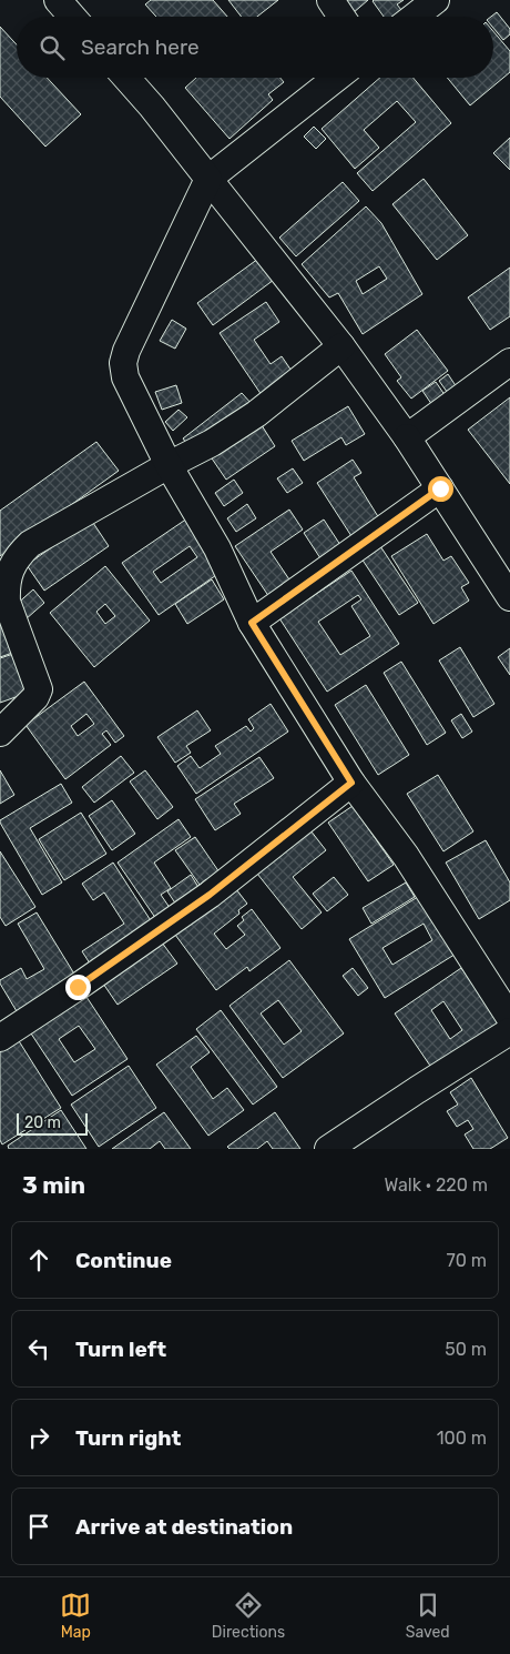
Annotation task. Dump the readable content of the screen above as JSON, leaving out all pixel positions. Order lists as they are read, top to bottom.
{
  "scale_bar": "20 m",
  "page": {
    "search": "Search here",
    "scale": "20 m",
    "heading": ["3 min", "Walk · 220 m"],
    "list": [
      ["Continue", "70 m"],
      ["Turn left", "50 m"],
      ["Turn right", "100 m"],
      "Arrive at destination"
    ],
    "nav": ["Map", "Directions", "Saved"]
  }
}
